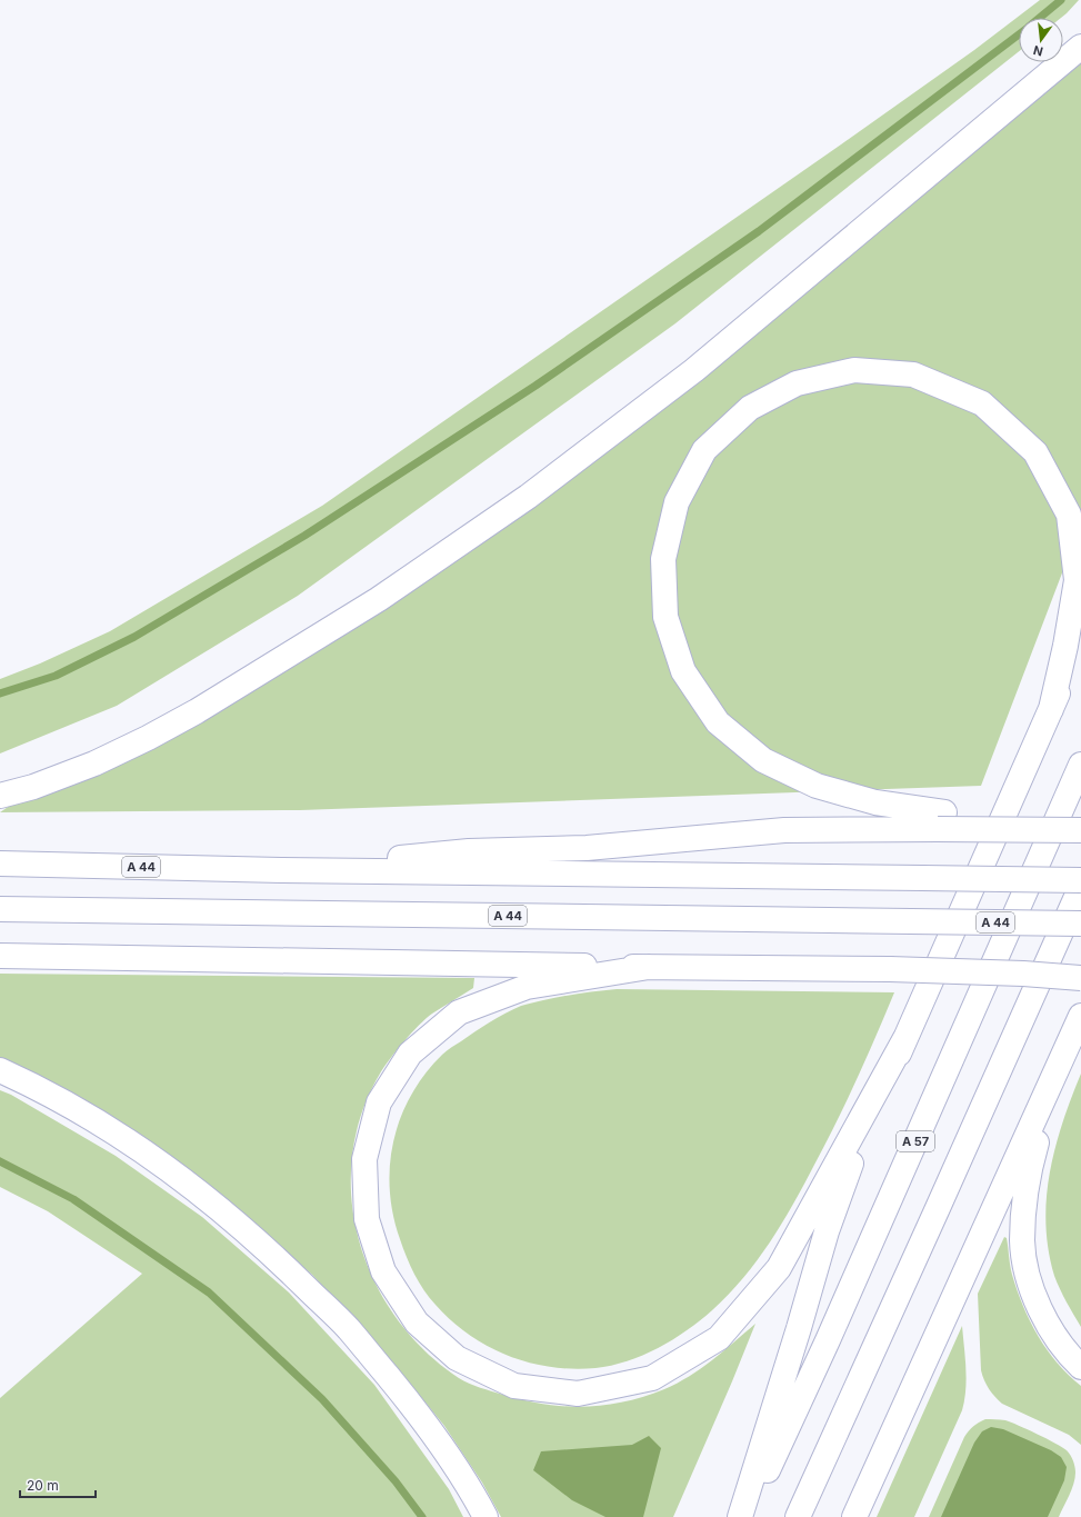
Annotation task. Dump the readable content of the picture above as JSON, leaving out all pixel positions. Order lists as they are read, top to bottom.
{
  "streets": {
    "highway": ["A 44", "A 57"]
  },
  "scale_bar": "20 m",
  "north": "bottom"
}
